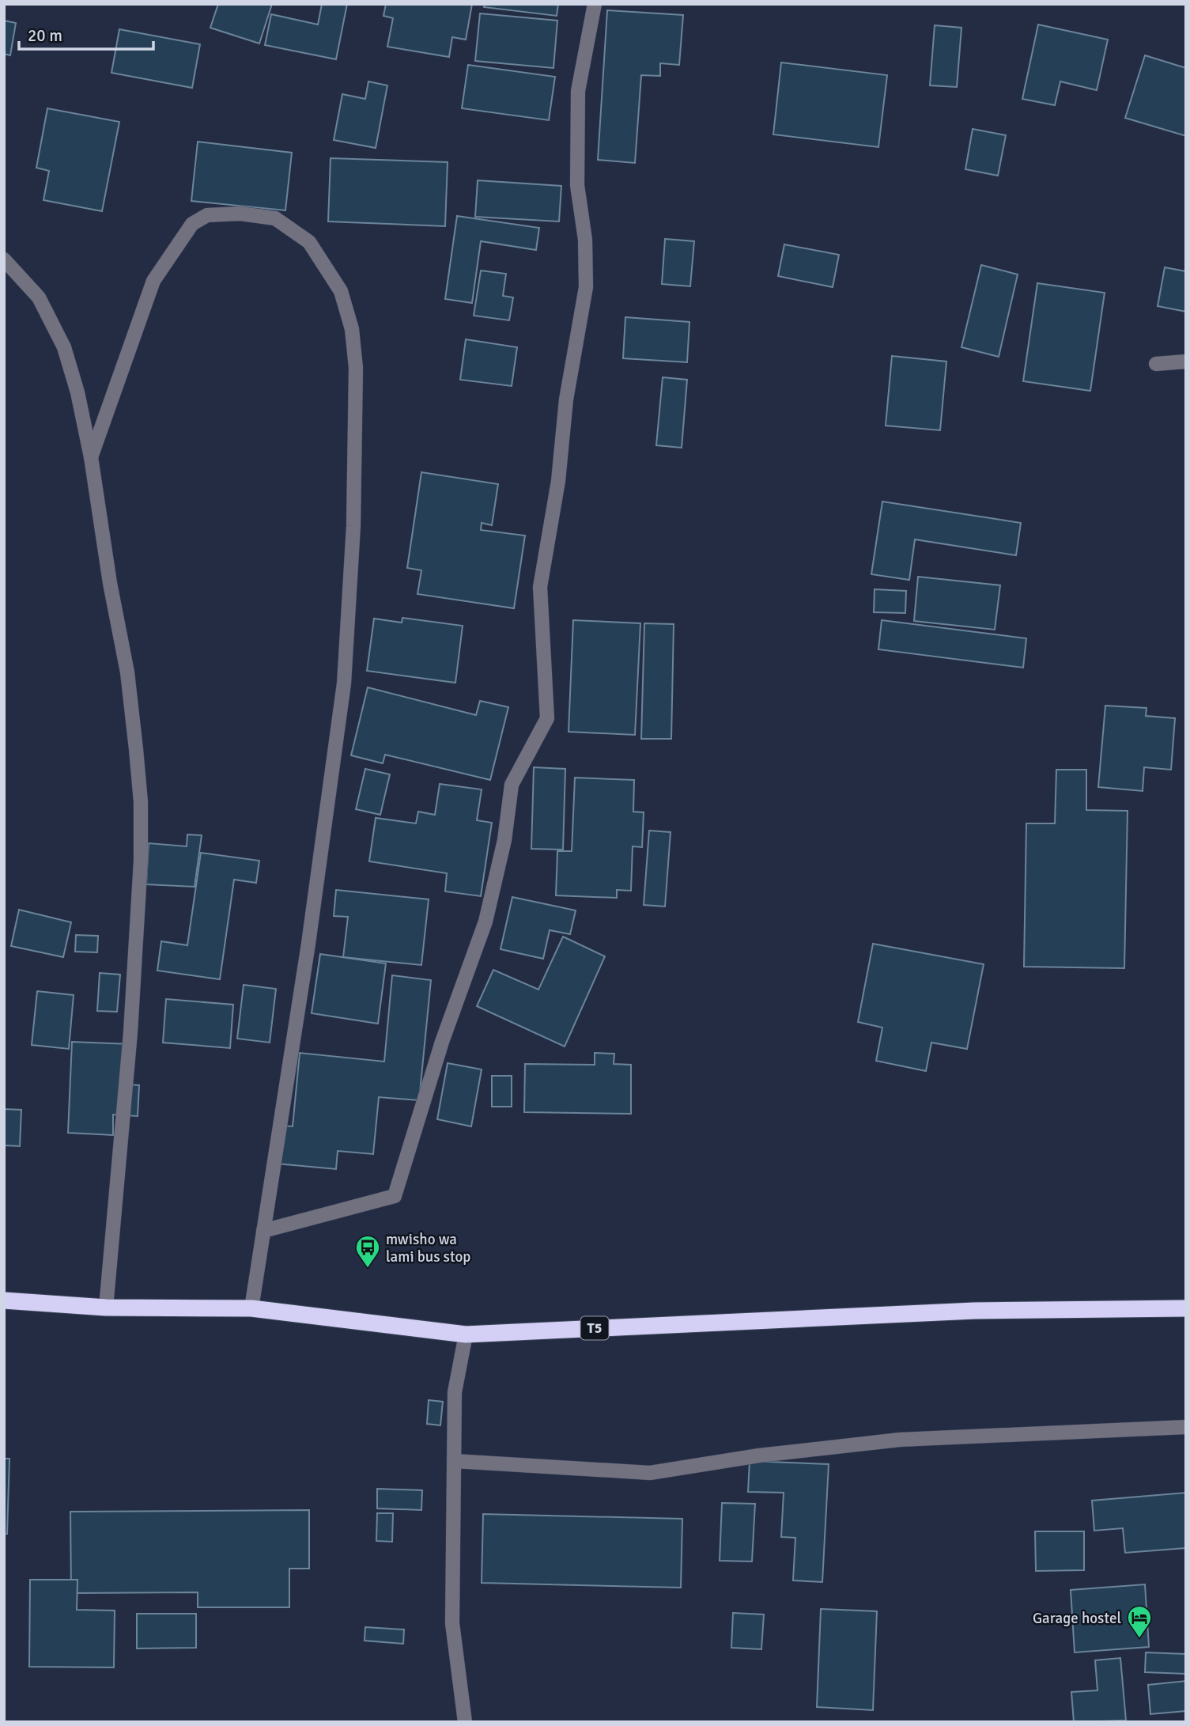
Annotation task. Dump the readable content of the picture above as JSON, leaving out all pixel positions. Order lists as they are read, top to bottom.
{
  "streets": {
    "highway": ["T5"]
  },
  "places": {
    "bus stop": ["mwisho wa lami bus stop"],
    "hotel": ["Garage hostel"]
  },
  "scale_bar": "20 m"
}
